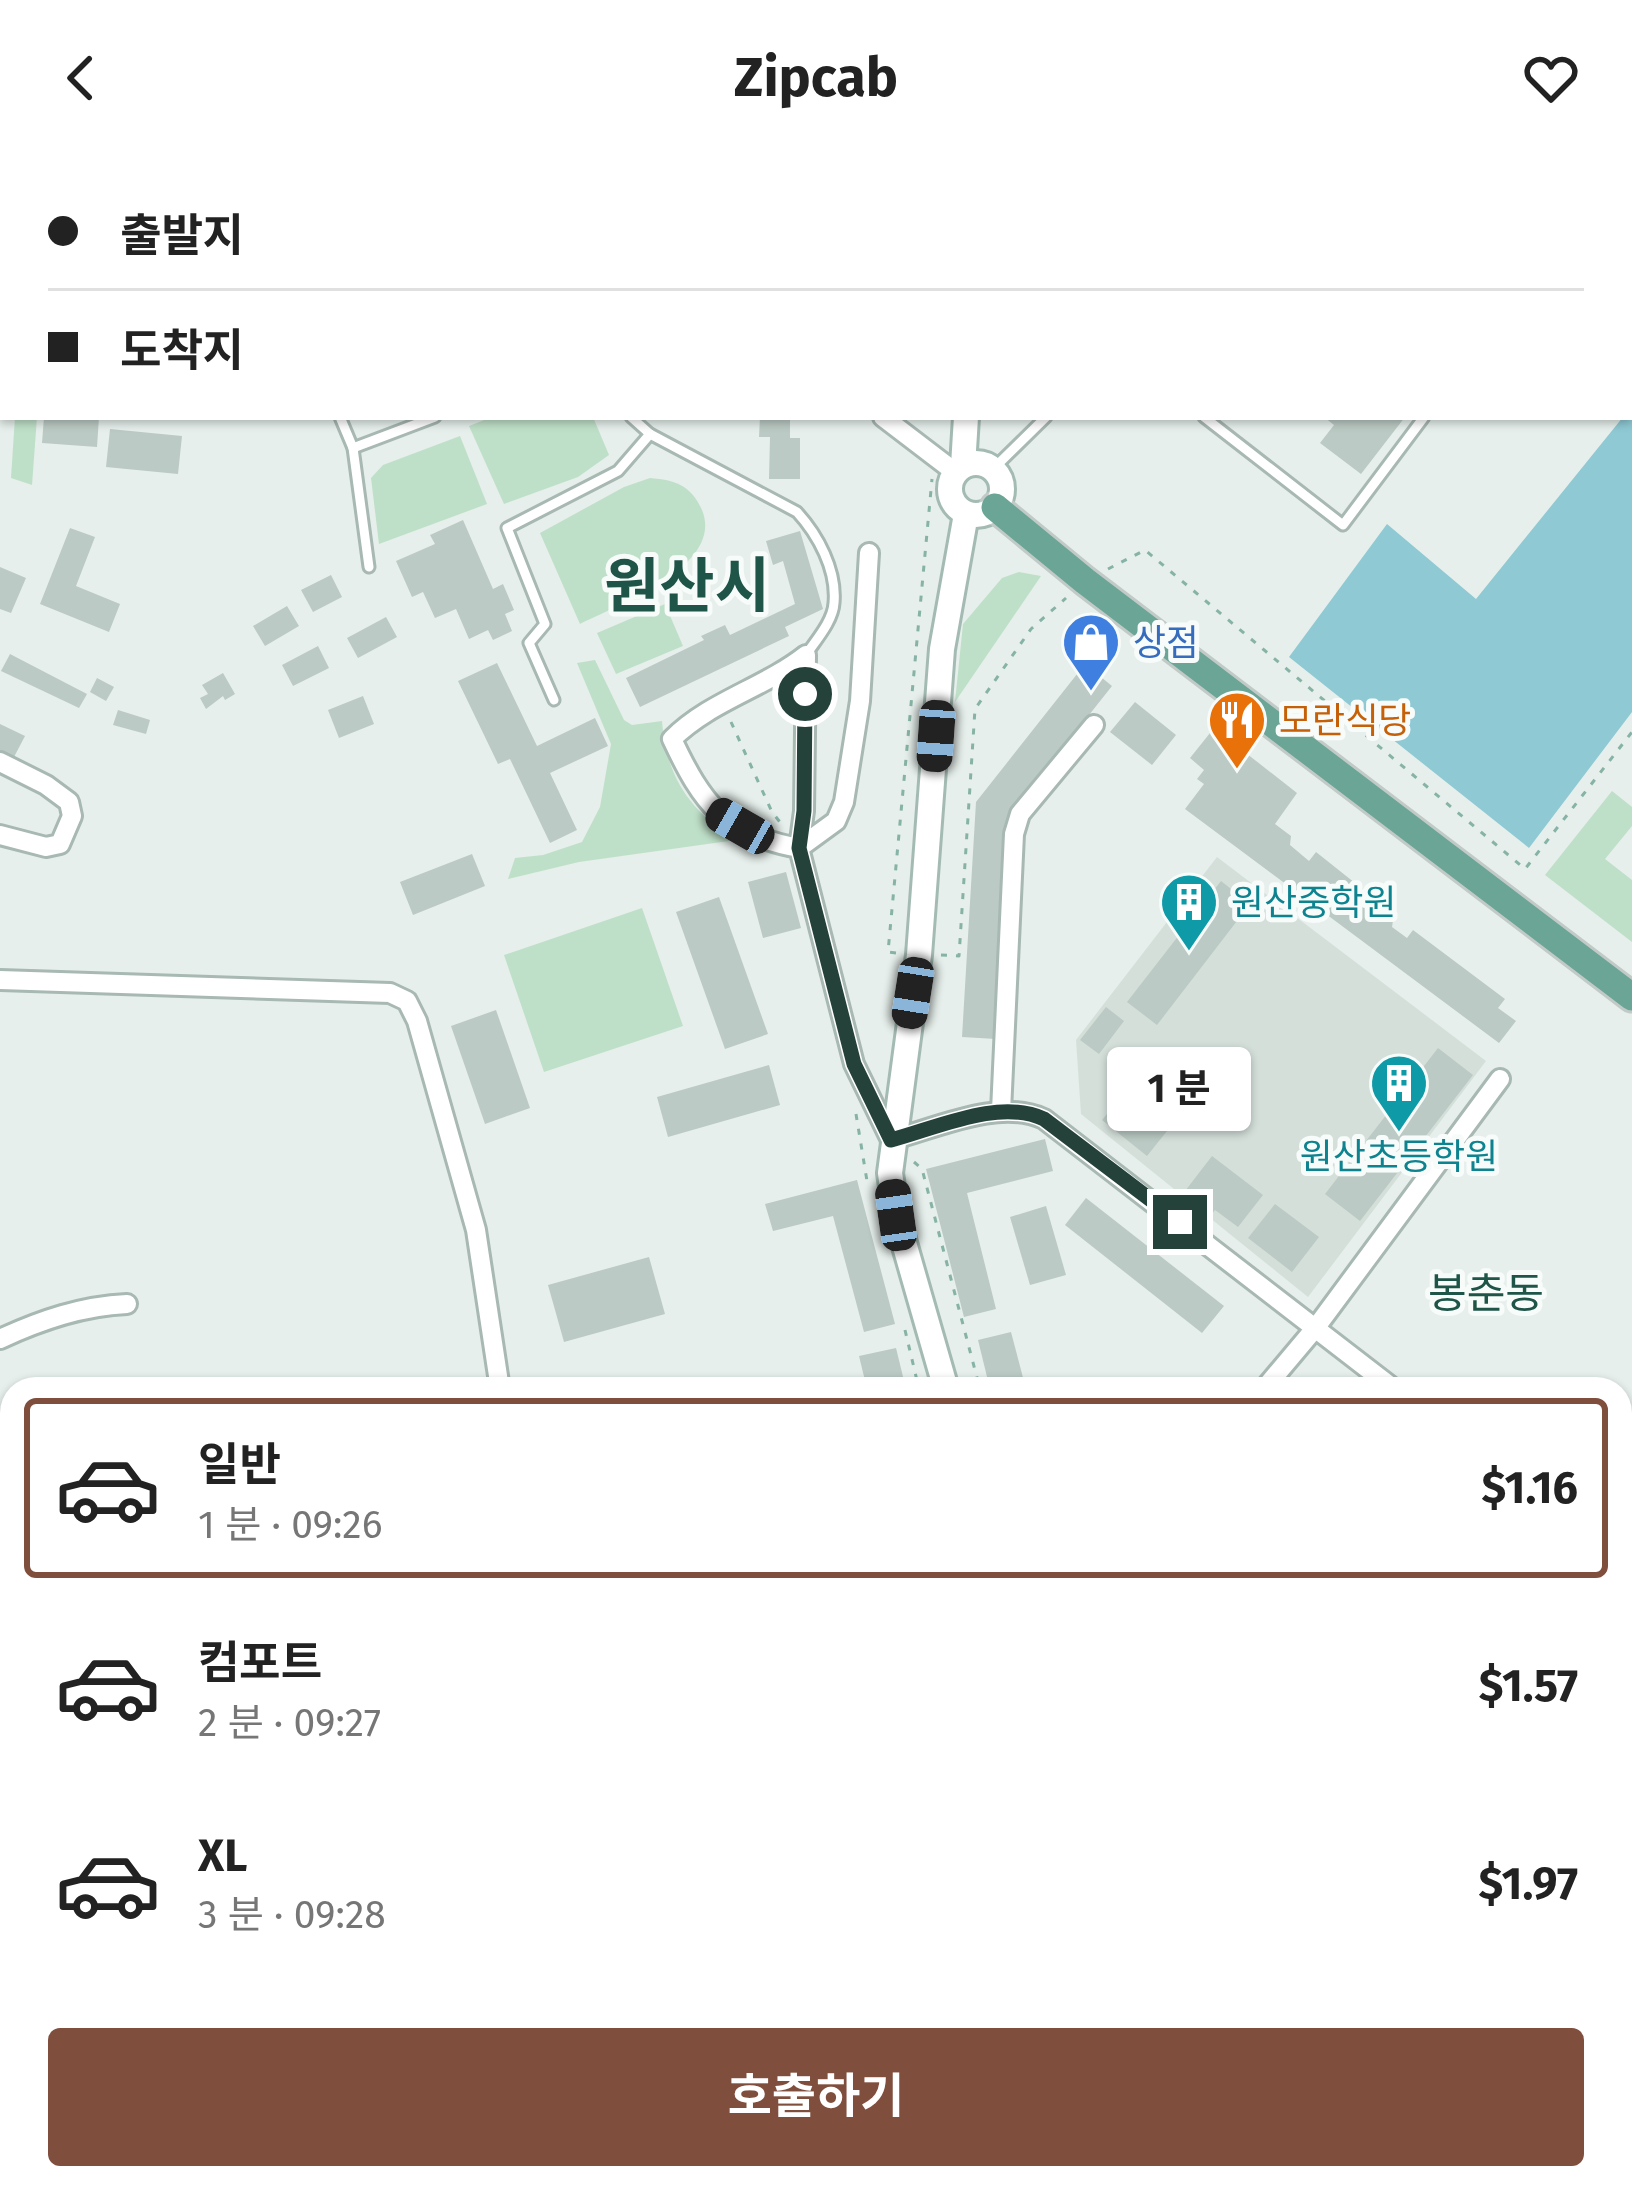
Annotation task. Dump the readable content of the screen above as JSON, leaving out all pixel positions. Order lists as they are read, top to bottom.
{
  "districts": ["원산시", "봉춘동"],
  "places": {
    "shop": ["상점"],
    "restaurant": ["모란식당"],
    "building": ["원산중학원", "원산초등학원"]
  },
  "page": {
    "header": "Zipcab",
    "banner": ["출발지", "도착지"],
    "bubble": "1 분",
    "list": [
      {
        "name": "일반",
        "note": "1 분 · 09:26",
        "value": "$1.16"
      },
      {
        "name": "컴포트",
        "note": "2 분 · 09:27",
        "value": "$1.57"
      },
      {
        "name": "XL",
        "note": "3 분 · 09:28",
        "value": "$1.97"
      }
    ],
    "buttons": "호출하기"
  }
}
